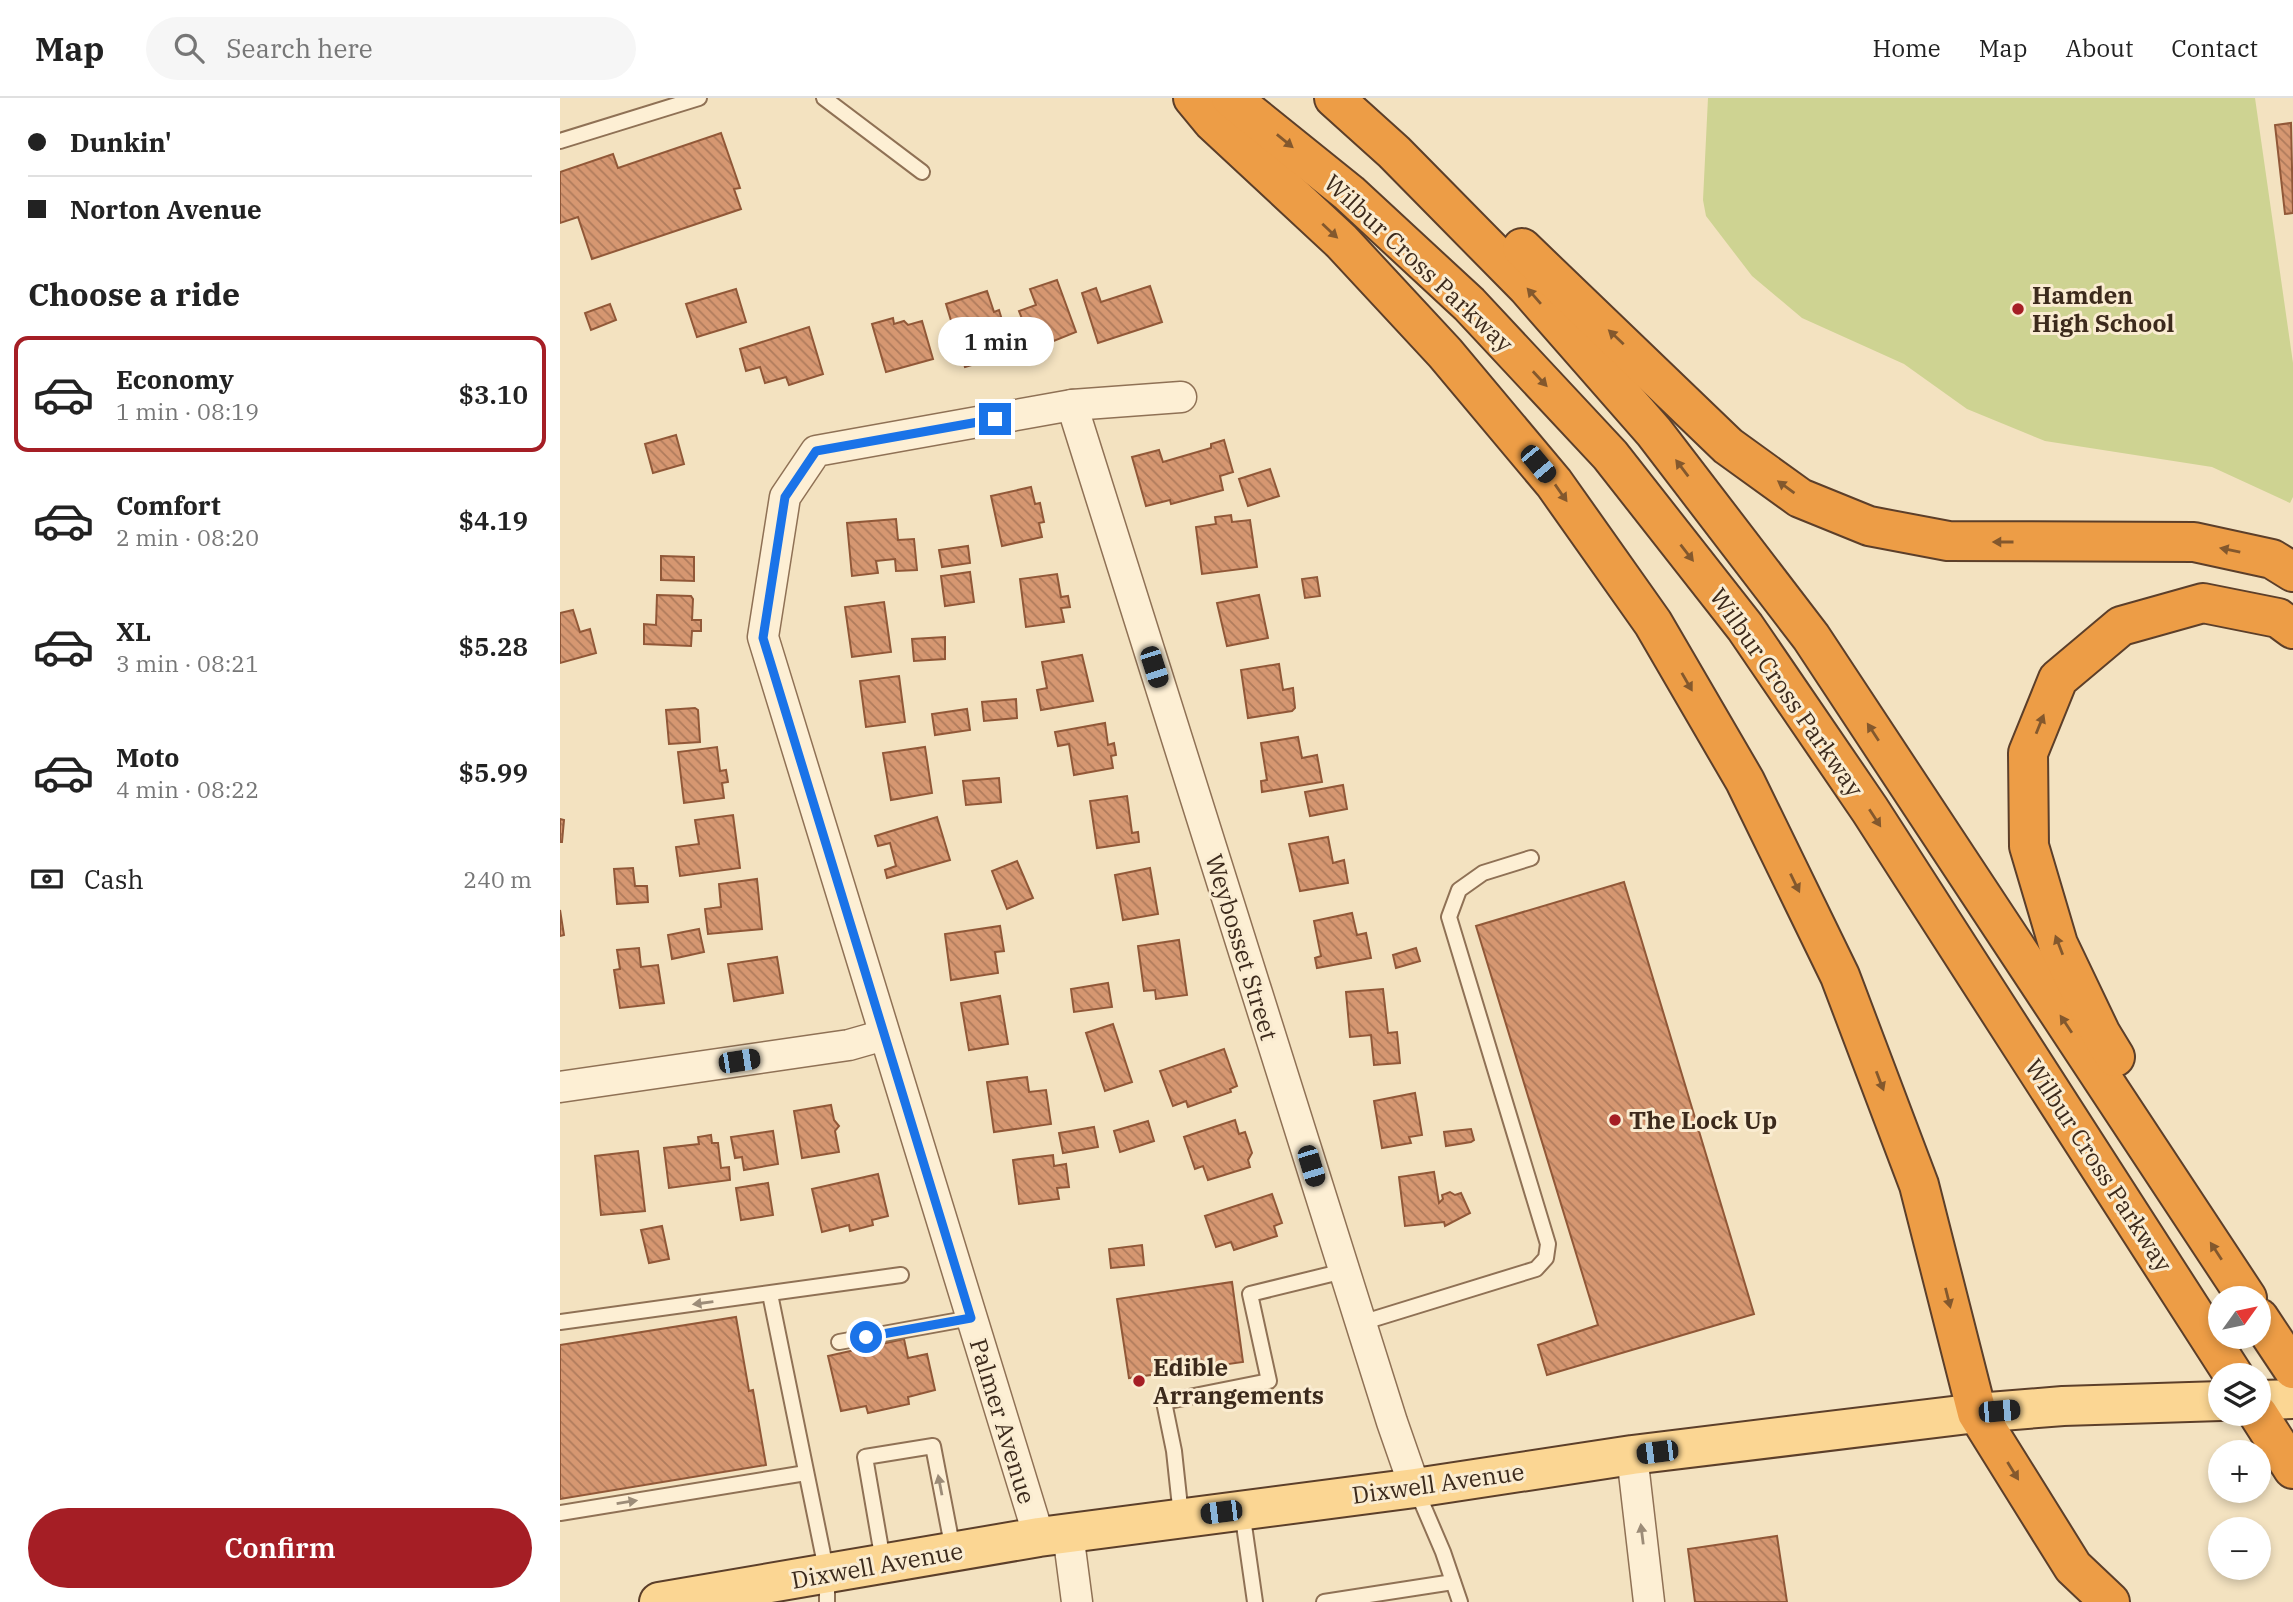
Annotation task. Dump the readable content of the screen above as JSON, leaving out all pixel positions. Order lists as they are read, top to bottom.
{
  "streets": {
    "highway": ["Wilbur Cross Parkway"],
    "main road": ["Dixwell Avenue"],
    "street": ["Weybosset Street", "Palmer Avenue"]
  },
  "crossings": [
    ["Weybosset Street", "Palmer Avenue"],
    ["Weybosset Street", "Dixwell Avenue"],
    ["Palmer Avenue", "Dixwell Avenue"]
  ],
  "places": ["Hamden High School", "The Lock Up", "Edible Arrangements"],
  "north": "top right",
  "page": {
    "header": "Map",
    "search": "Search here",
    "nav": [
      "Home",
      "Map",
      "About",
      "Contact"
    ],
    "banner": ["Dunkin'", "Norton Avenue"],
    "heading": "Choose a ride",
    "bubble": "1 min",
    "list": [
      {
        "name": "Economy",
        "note": "1 min · 08:19",
        "value": "$3.10"
      },
      {
        "name": "Comfort",
        "note": "2 min · 08:20",
        "value": "$4.19"
      },
      {
        "name": "XL",
        "note": "3 min · 08:21",
        "value": "$5.28"
      },
      {
        "name": "Moto",
        "note": "4 min · 08:22",
        "value": "$5.99"
      }
    ],
    "pay": ["Cash", "240 m"],
    "map_buttons": ["+", "−"],
    "buttons": "Confirm"
  }
}
